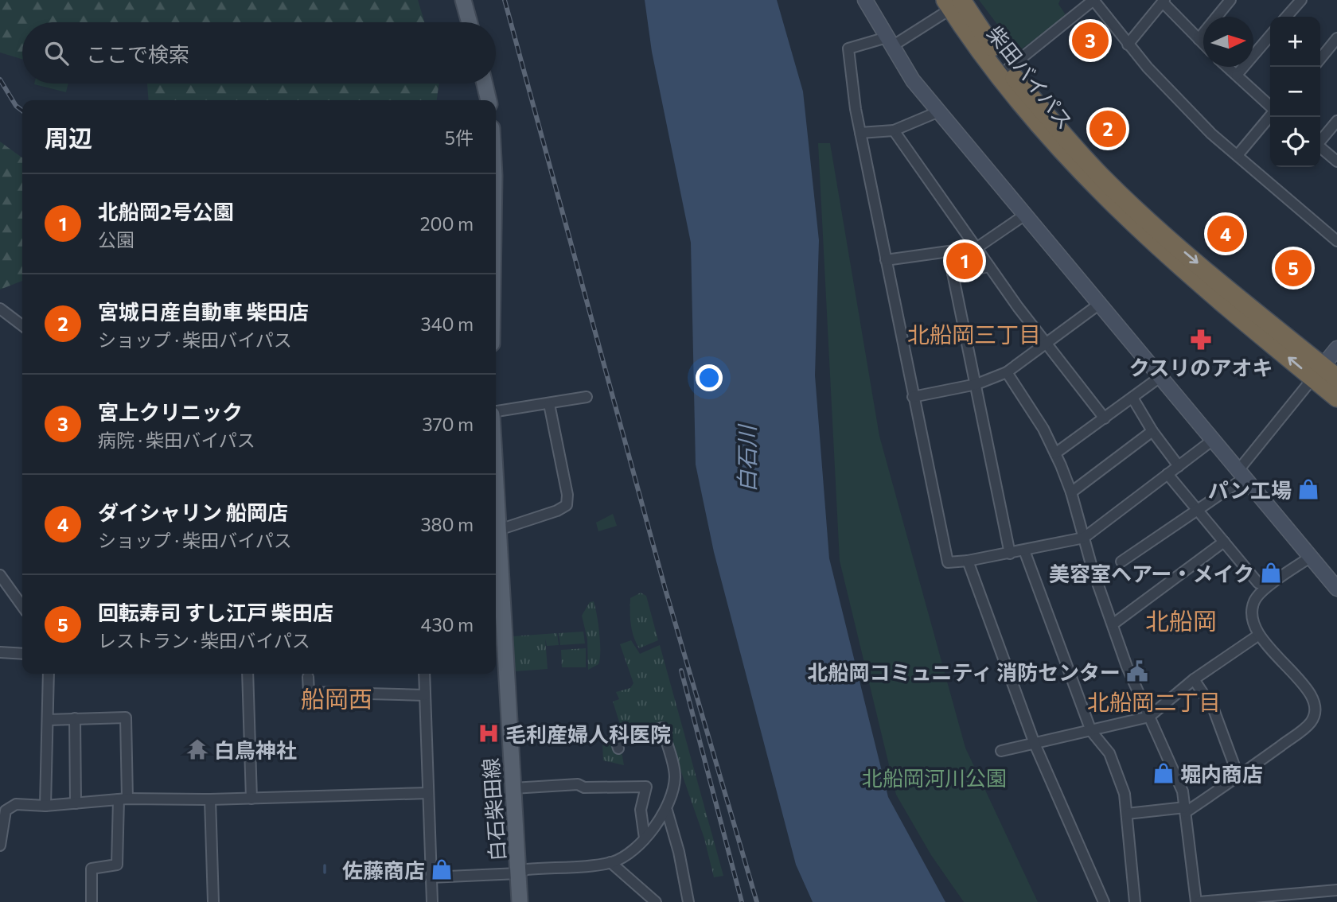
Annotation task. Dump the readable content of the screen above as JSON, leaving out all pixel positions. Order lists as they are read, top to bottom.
{
  "streets": {
    "highway": ["柴田バイパス"],
    "main road": ["白石柴田線"]
  },
  "districts": [
    "北船岡三丁目",
    "北船岡",
    "船岡西",
    "北船岡二丁目"
  ],
  "water": ["白石川"],
  "parks": ["北船岡河川公園"],
  "places": {
    "pharmacy": ["クスリのアオキ"],
    "shop": [
      "パン工場",
      "美容室ヘアー・メイク",
      "堀内商店",
      "佐藤商店"
    ],
    "public building": ["北船岡コミュニティ 消防センター"],
    "hospital": ["毛利産婦人科医院"],
    "temple": ["白鳥神社"]
  },
  "north": "right",
  "page": {
    "map_buttons": ["+", "−"],
    "pins": [
      "3",
      "2",
      "4",
      "1",
      "5"
    ],
    "search": "ここで検索",
    "heading": ["周辺", "5件"],
    "list": [
      {
        "mark": "1",
        "name": "北船岡2号公園",
        "note": "公園",
        "value": "200 m"
      },
      {
        "mark": "2",
        "name": "宮城日産自動車 柴田店",
        "note": "ショップ · 柴田バイパス",
        "value": "340 m"
      },
      {
        "mark": "3",
        "name": "宮上クリニック",
        "note": "病院 · 柴田バイパス",
        "value": "370 m"
      },
      {
        "mark": "4",
        "name": "ダイシャリン 船岡店",
        "note": "ショップ · 柴田バイパス",
        "value": "380 m"
      },
      {
        "mark": "5",
        "name": "回転寿司 すし江戸 柴田店",
        "note": "レストラン · 柴田バイパス",
        "value": "430 m"
      }
    ]
  }
}
